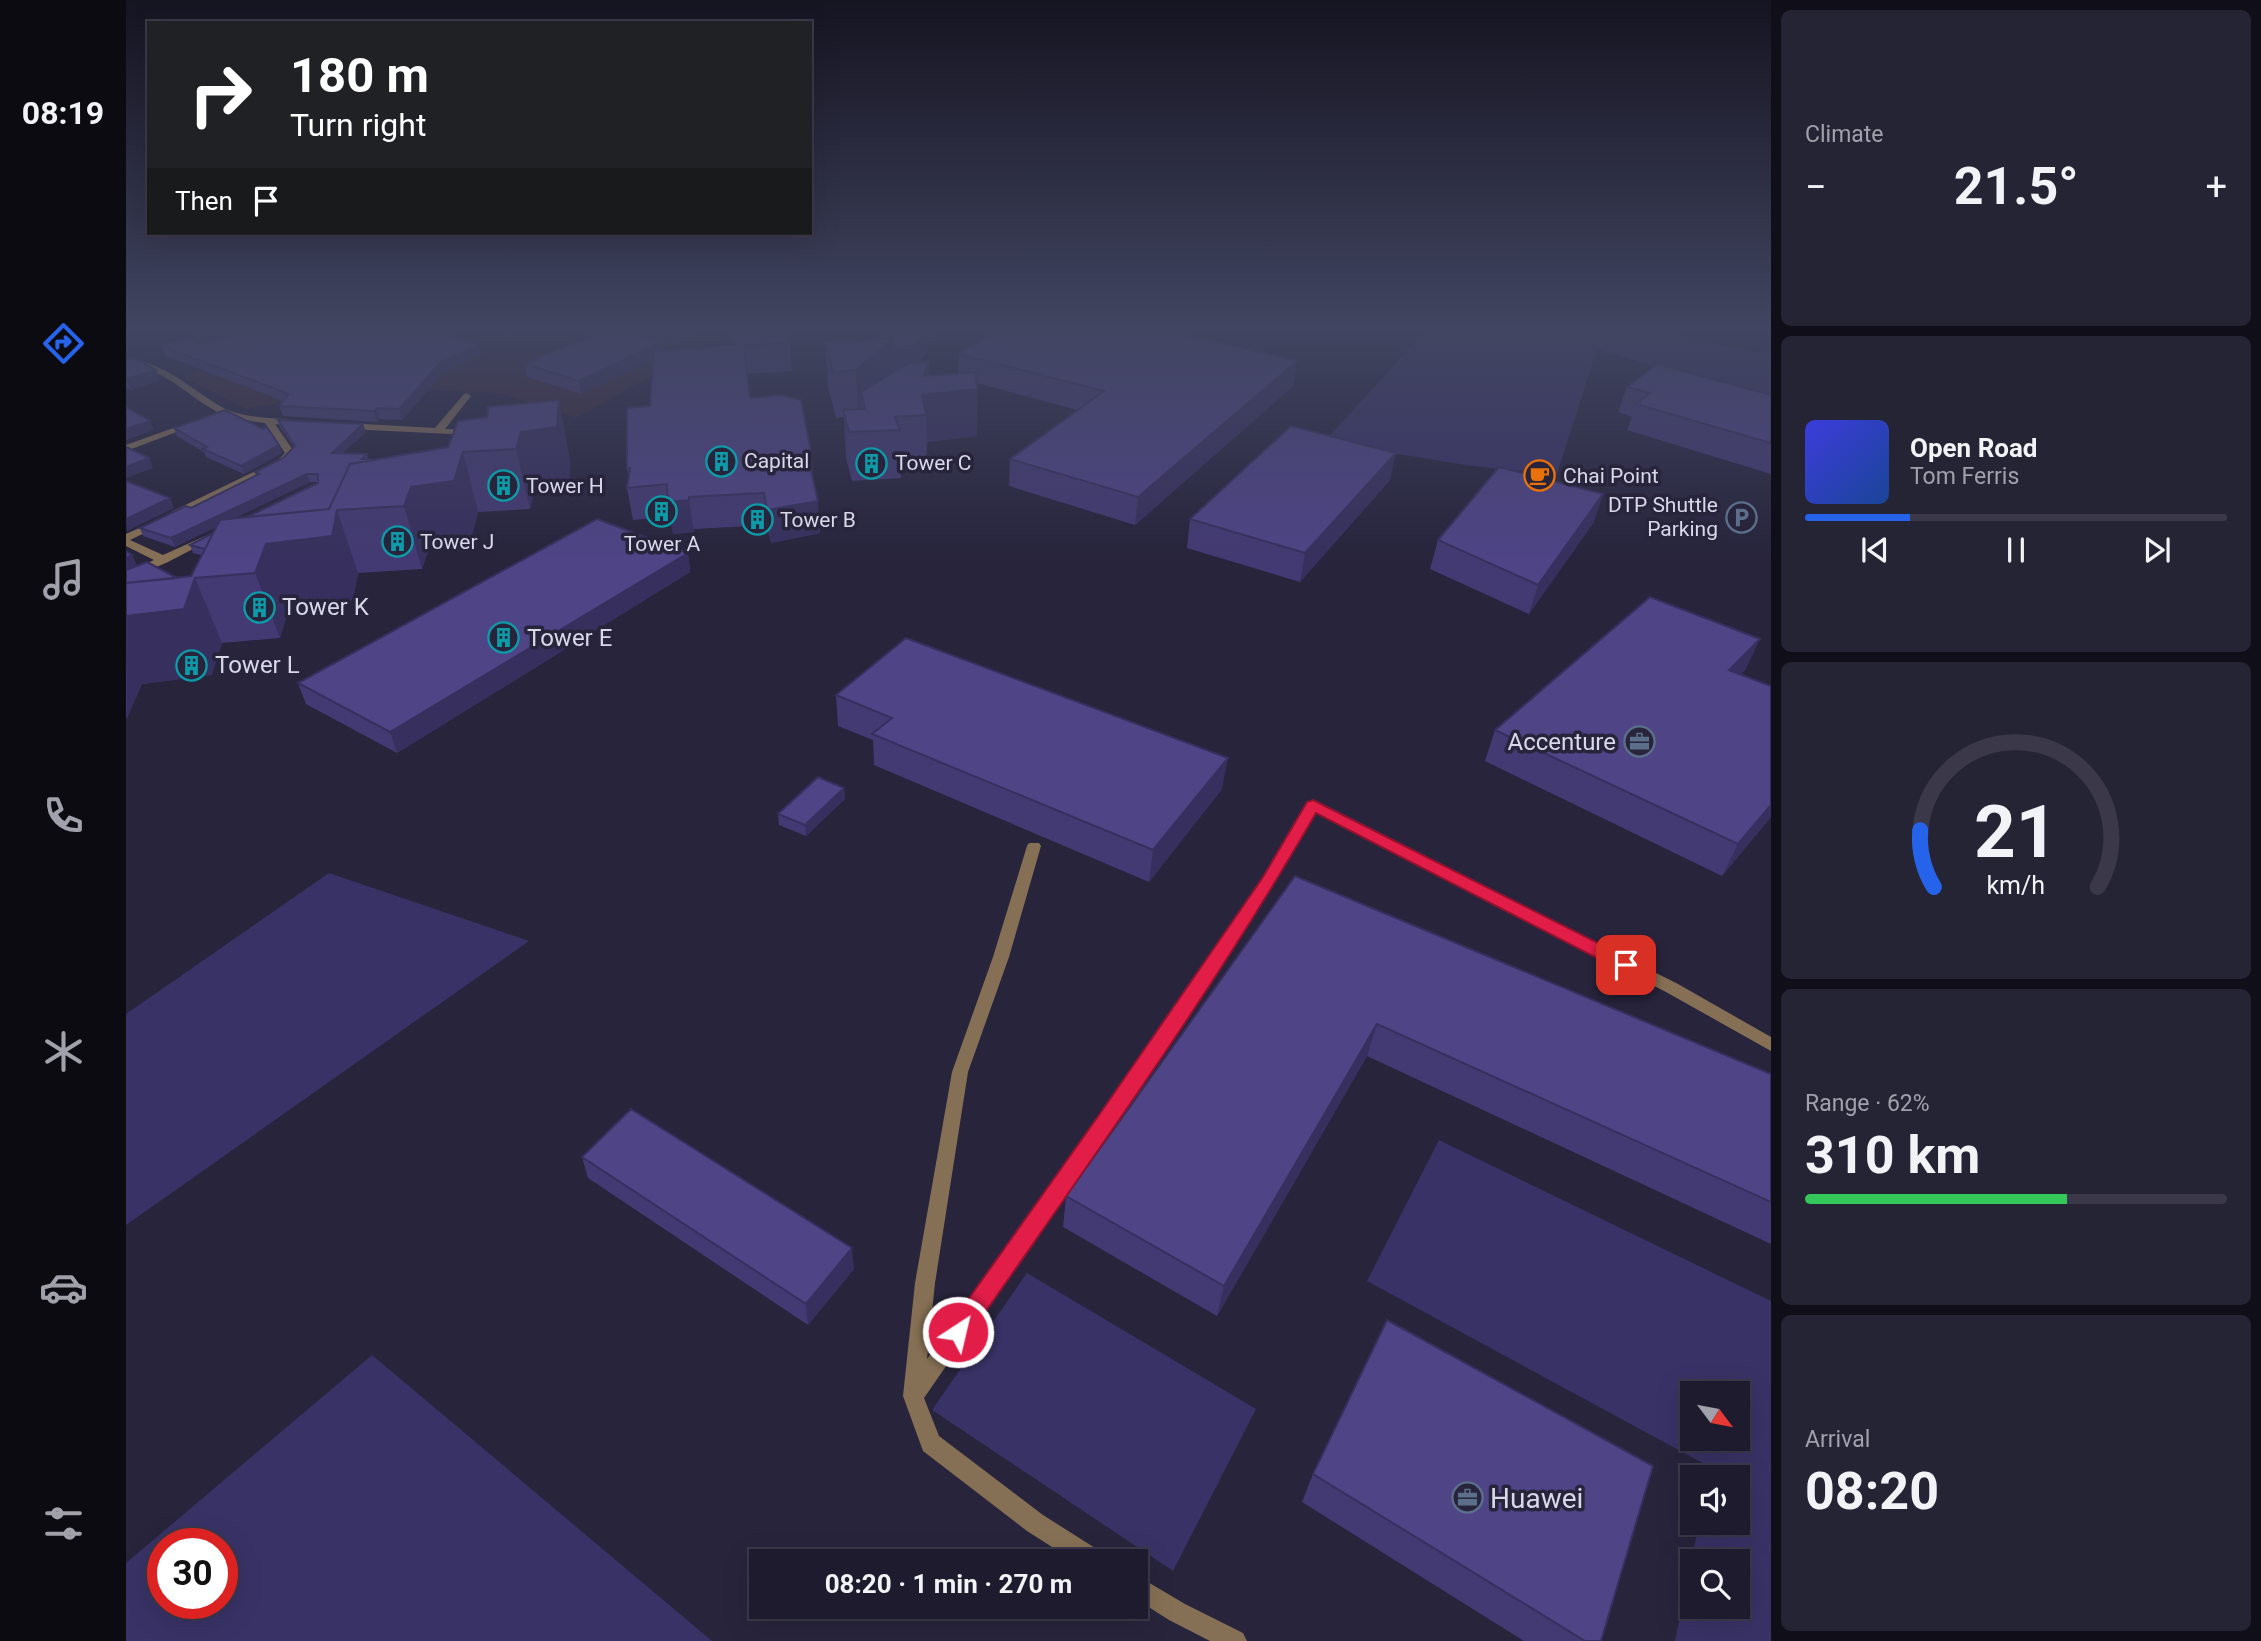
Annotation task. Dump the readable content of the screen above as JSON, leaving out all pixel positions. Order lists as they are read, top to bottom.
{
  "places": {
    "building": [
      "Capital",
      "Tower C",
      "Tower H",
      "Tower A",
      "Tower B",
      "Tower J",
      "Tower K",
      "Tower E",
      "Tower L"
    ],
    "cafe": ["Chai Point"],
    "parking": ["DTP Shuttle Parking"],
    "office": ["Accenture", "Huawei"]
  },
  "north": "bottom right",
  "page": {
    "tabs": "08:19",
    "tile": [
      "Climate",
      ["Range · 62%", "310 km"],
      ["Arrival", "08:20"]
    ],
    "turn": ["180 m", "Turn right"],
    "heat": ["−", "21.5°", "+"],
    "then": "Then",
    "song": ["Open Road", "Tom Ferris"],
    "limit": "30",
    "trip": "08:20 · 1 min · 270 m",
    "gauge": ["21", "km/h"]
  }
}
